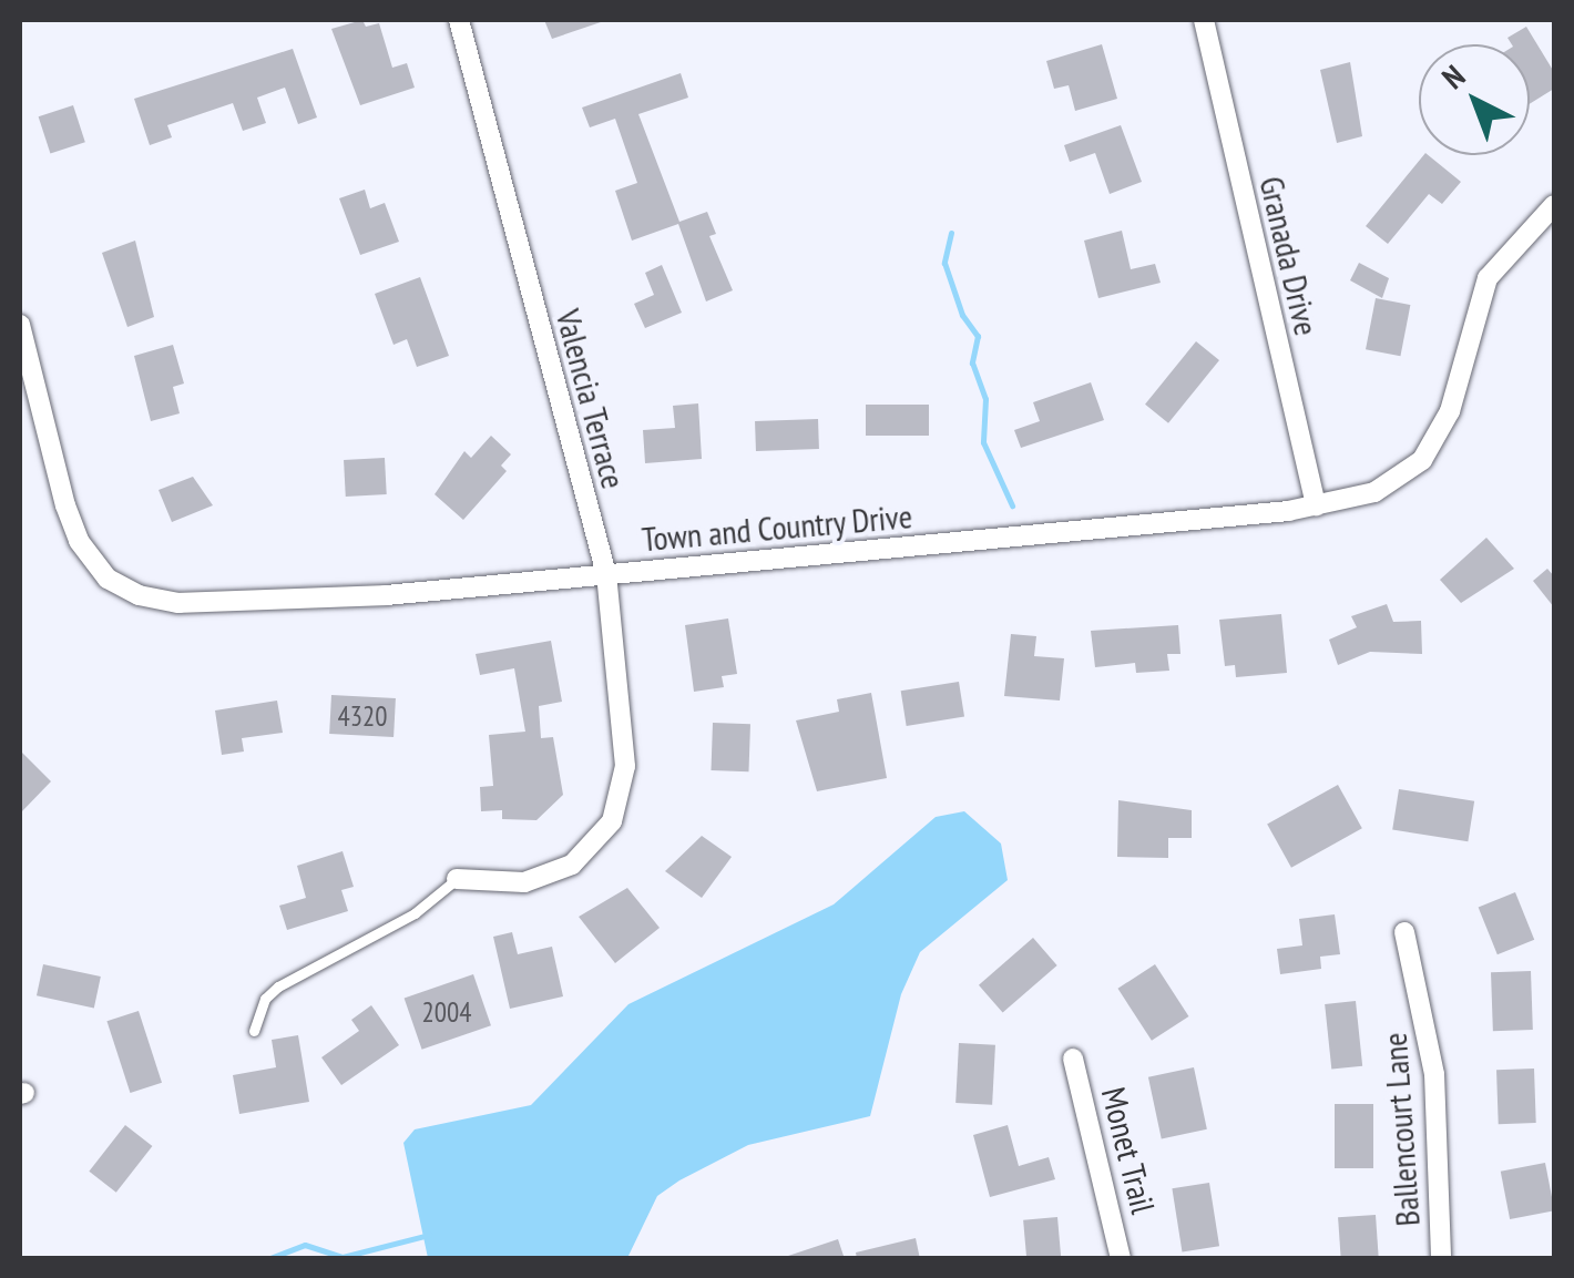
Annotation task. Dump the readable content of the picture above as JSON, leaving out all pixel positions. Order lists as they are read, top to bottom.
{
  "streets": {
    "street": [
      "Granada Drive",
      "Valencia Terrace",
      "Town and Country Drive",
      "Ballencourt Lane",
      "Monet Trail"
    ]
  },
  "crossings": [
    ["Granada Drive", "Town and Country Drive"],
    ["Valencia Terrace", "Town and Country Drive"]
  ],
  "house_numbers": ["4320", "2004"],
  "north": "top left"
}
